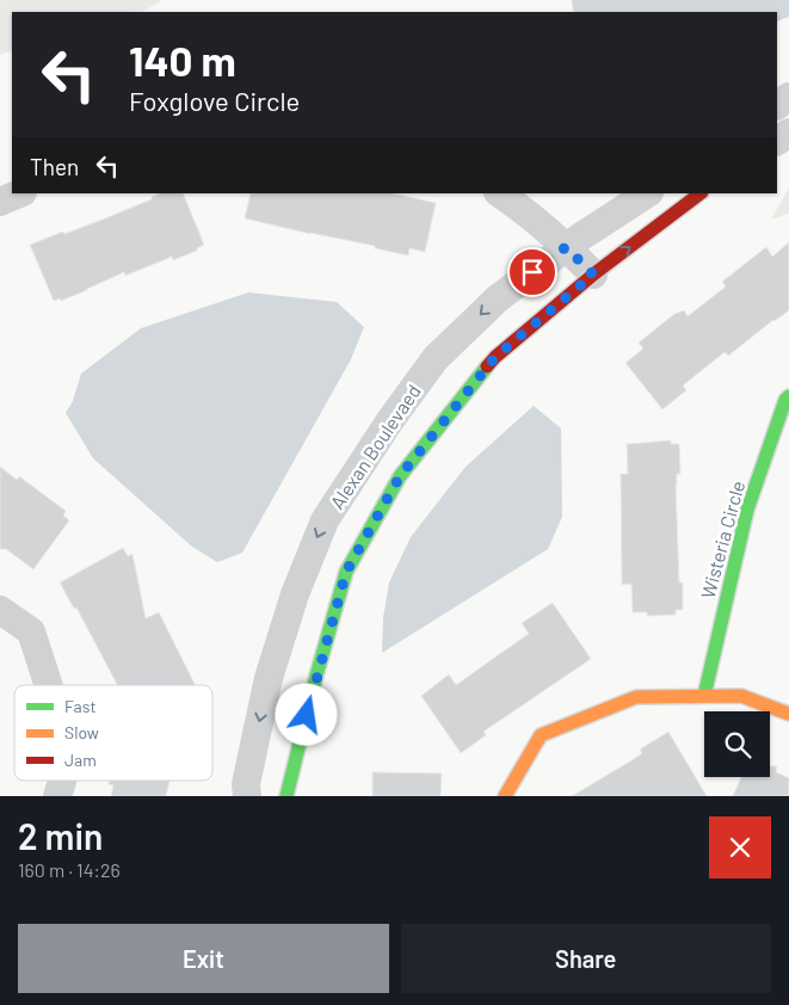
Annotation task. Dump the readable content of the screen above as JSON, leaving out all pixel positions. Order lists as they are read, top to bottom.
{
  "streets": {
    "street": ["Alexan Boulevaed", "Wisteria Circle"]
  },
  "legend": ["Fast", "Slow", "Jam"],
  "page": {
    "turn": ["140 m", "Foxglove Circle"],
    "then": "Then",
    "heading": ["2 min", "160 m · 14:26"],
    "buttons": ["Exit", "Share"]
  }
}
